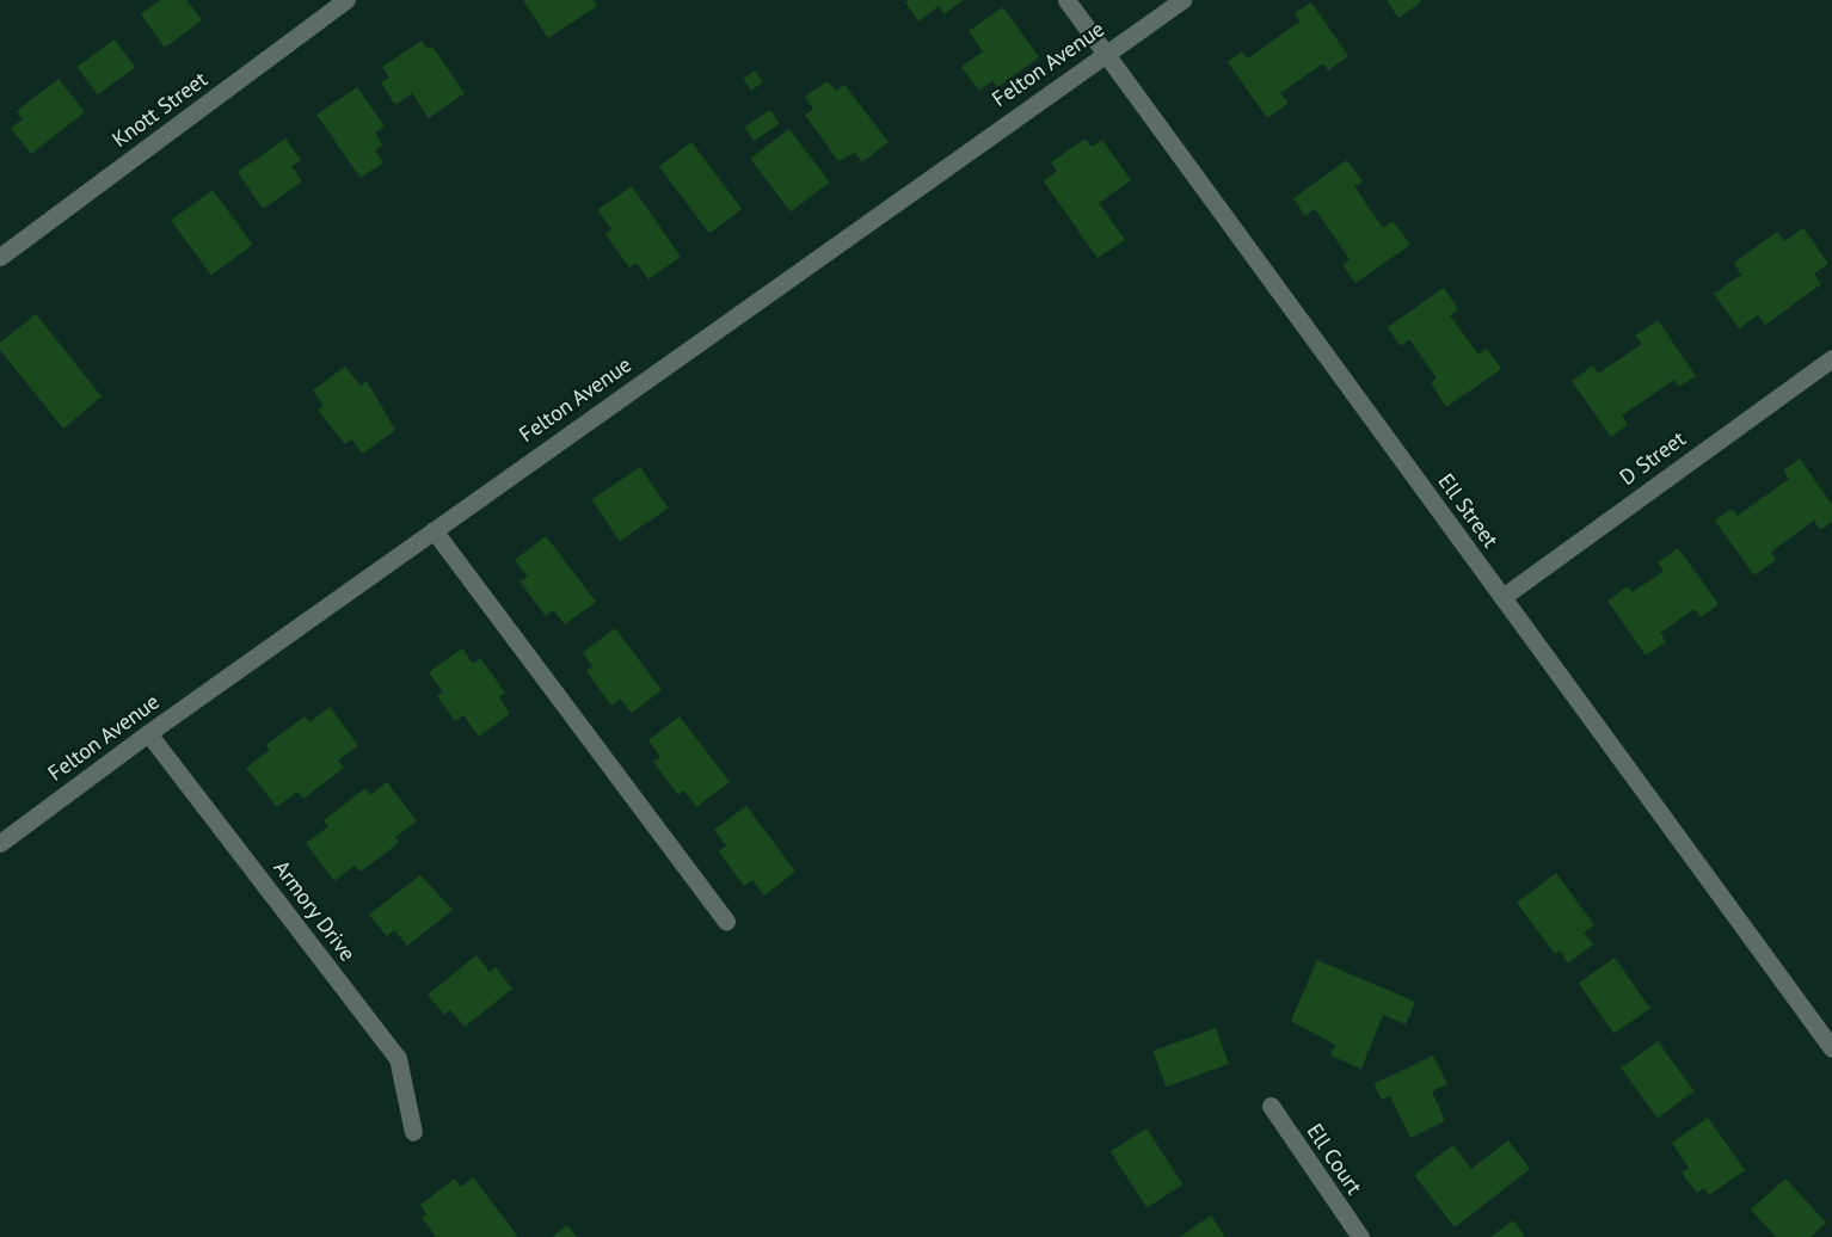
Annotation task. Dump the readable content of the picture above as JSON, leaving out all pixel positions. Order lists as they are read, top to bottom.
{
  "streets": {
    "street": [
      "Felton Avenue",
      "Knott Street",
      "D Street",
      "Ell Street",
      "Armory Drive",
      "Ell Court"
    ]
  },
  "crossings": [
    ["Felton Avenue", "Ell Street"],
    ["Felton Avenue", "Armory Drive"],
    ["D Street", "Ell Street"]
  ]
}
